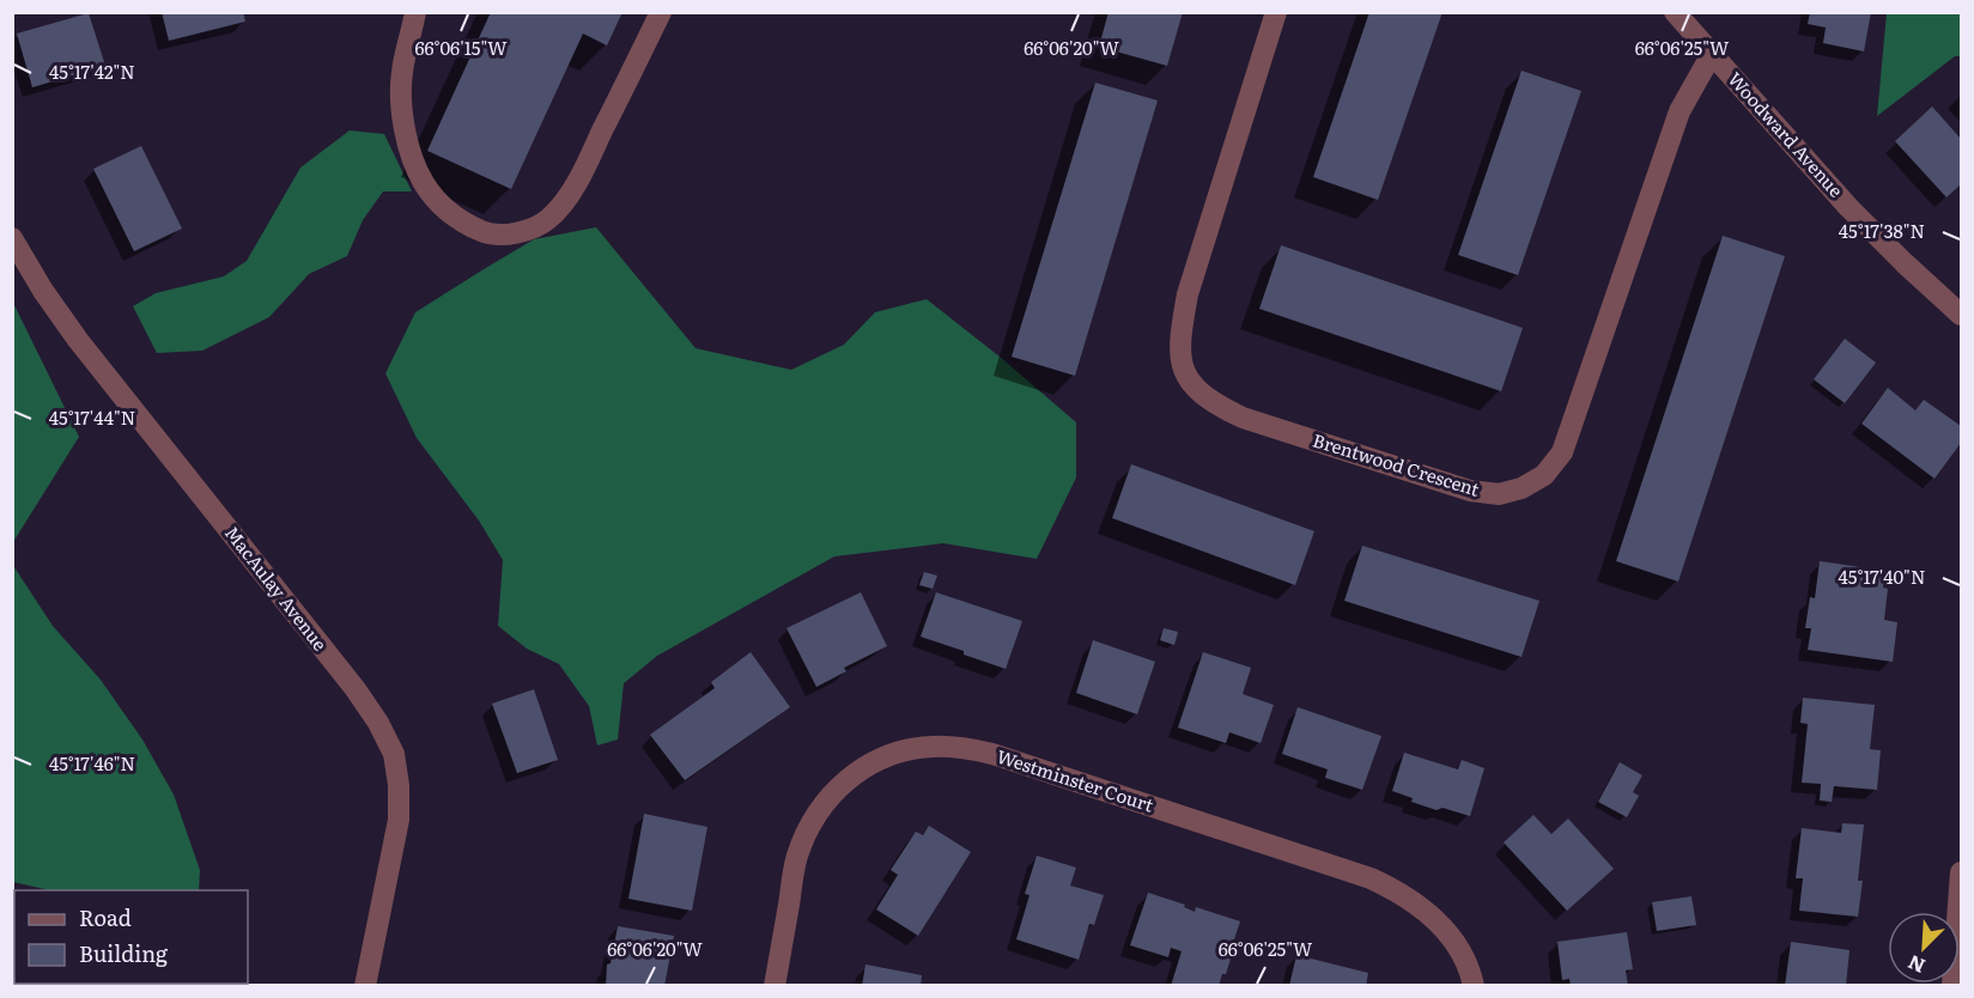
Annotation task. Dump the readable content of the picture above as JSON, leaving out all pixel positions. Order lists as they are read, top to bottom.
{
  "streets": {
    "street": [
      "Woodward Avenue",
      "Brentwood Crescent",
      "MacAulay Avenue",
      "Westminster Court"
    ]
  },
  "crossings": [
    ["Woodward Avenue", "Brentwood Crescent"]
  ],
  "legend": ["Road", "Building"],
  "north": "bottom left",
  "coordinates": [
    "66°06'15\"W",
    "66°06'20\"W",
    "66°06'25\"W",
    "45°17'42\"N",
    "45°17'38\"N",
    "45°17'44\"N",
    "45°17'40\"N",
    "45°17'46\"N"
  ]
}
